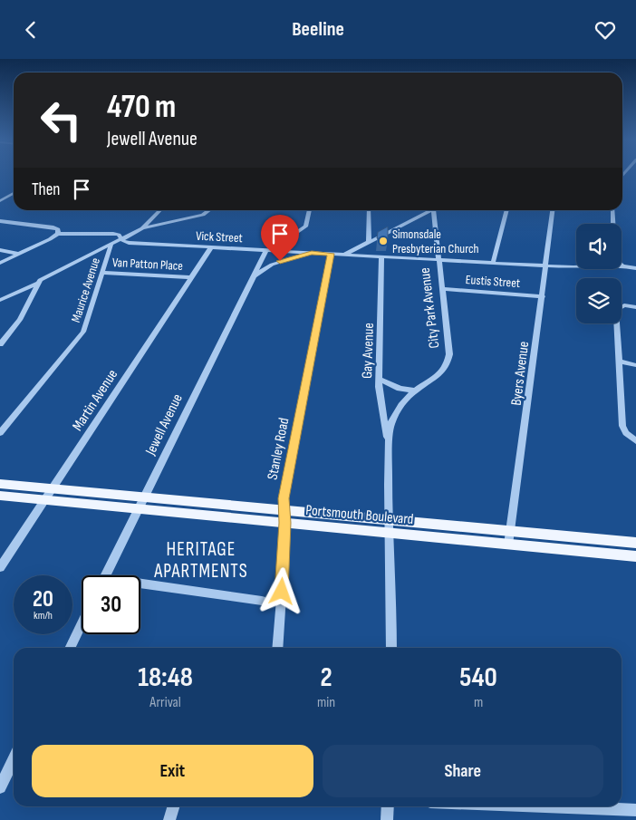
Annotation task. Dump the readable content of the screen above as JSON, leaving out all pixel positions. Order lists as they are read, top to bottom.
{
  "streets": {
    "main road": ["Portsmouth Boulevard"],
    "street": [
      "Vick Street",
      "Van Patton Place",
      "Eustis Street",
      "Maurice Avenue",
      "City Park Avenue",
      "Gay Avenue",
      "Byers Avenue",
      "Martin Avenue",
      "Jewell Avenue",
      "Stanley Road"
    ]
  },
  "crossings": [
    ["Vick Street", "Maurice Avenue"],
    ["Vick Street", "City Park Avenue"],
    ["Vick Street", "Gay Avenue"],
    ["Vick Street", "Byers Avenue"],
    ["Vick Street", "Martin Avenue"],
    ["Vick Street", "Jewell Avenue"],
    ["Vick Street", "Stanley Road"],
    ["Van Patton Place", "Maurice Avenue"],
    ["Van Patton Place", "Martin Avenue"],
    ["Eustis Street", "City Park Avenue"],
    ["Eustis Street", "Byers Avenue"],
    ["City Park Avenue", "Gay Avenue"],
    ["City Park Avenue", "Portsmouth Boulevard"],
    ["Byers Avenue", "Portsmouth Boulevard"],
    ["Martin Avenue", "Portsmouth Boulevard"],
    ["Jewell Avenue", "Portsmouth Boulevard"],
    ["Stanley Road", "Portsmouth Boulevard"]
  ],
  "districts": ["HERITAGE APARTMENTS"],
  "places": ["Simonsdale Presbyterian Church"],
  "page": {
    "header": "Beeline",
    "turn": ["470 m", "Jewell Avenue"],
    "then": "Then",
    "speed": "20 km/h",
    "limit": "30",
    "eta": [
      "18:48",
      "Arrival",
      "2",
      "min",
      "540",
      "m"
    ],
    "buttons": ["Exit", "Share"]
  }
}
